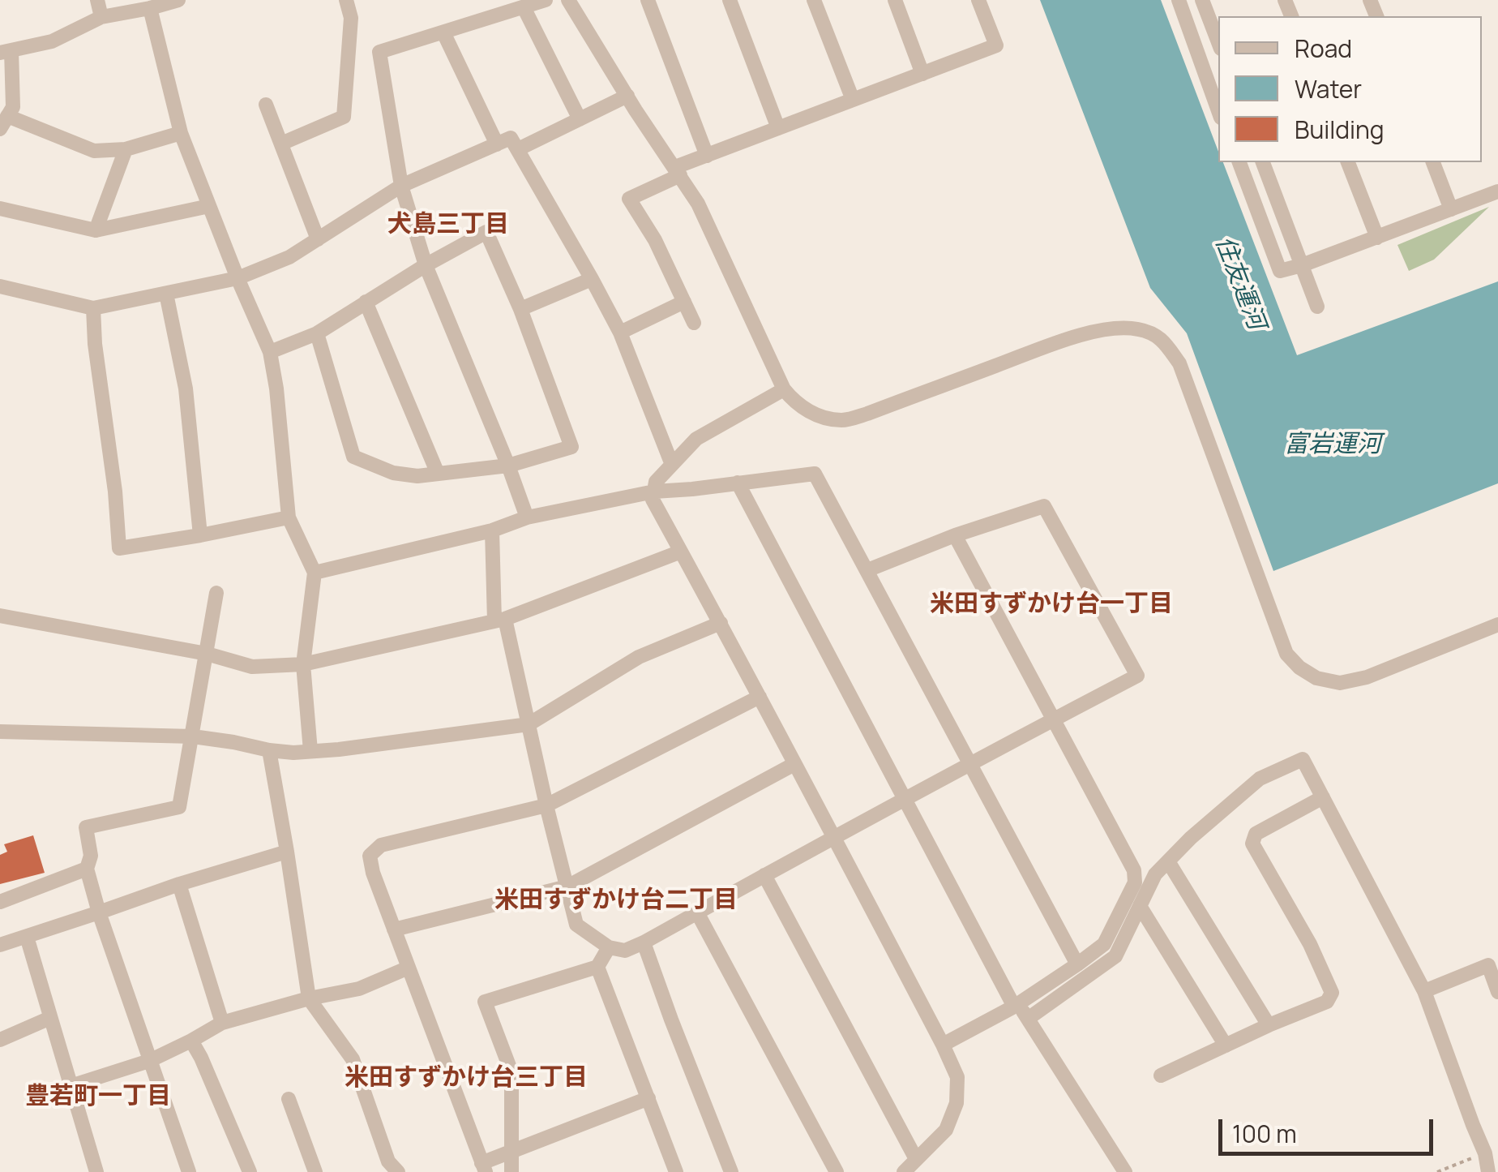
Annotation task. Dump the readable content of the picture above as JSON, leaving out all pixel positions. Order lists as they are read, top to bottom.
{
  "districts": [
    "犬島三丁目",
    "米田すずかけ台一丁目",
    "米田すずかけ台二丁目",
    "米田すずかけ台三丁目",
    "豊若町一丁目"
  ],
  "water": ["住友運河", "富岩運河"],
  "legend": ["Road", "Water", "Building"],
  "scale_bar": "100 m"
}
